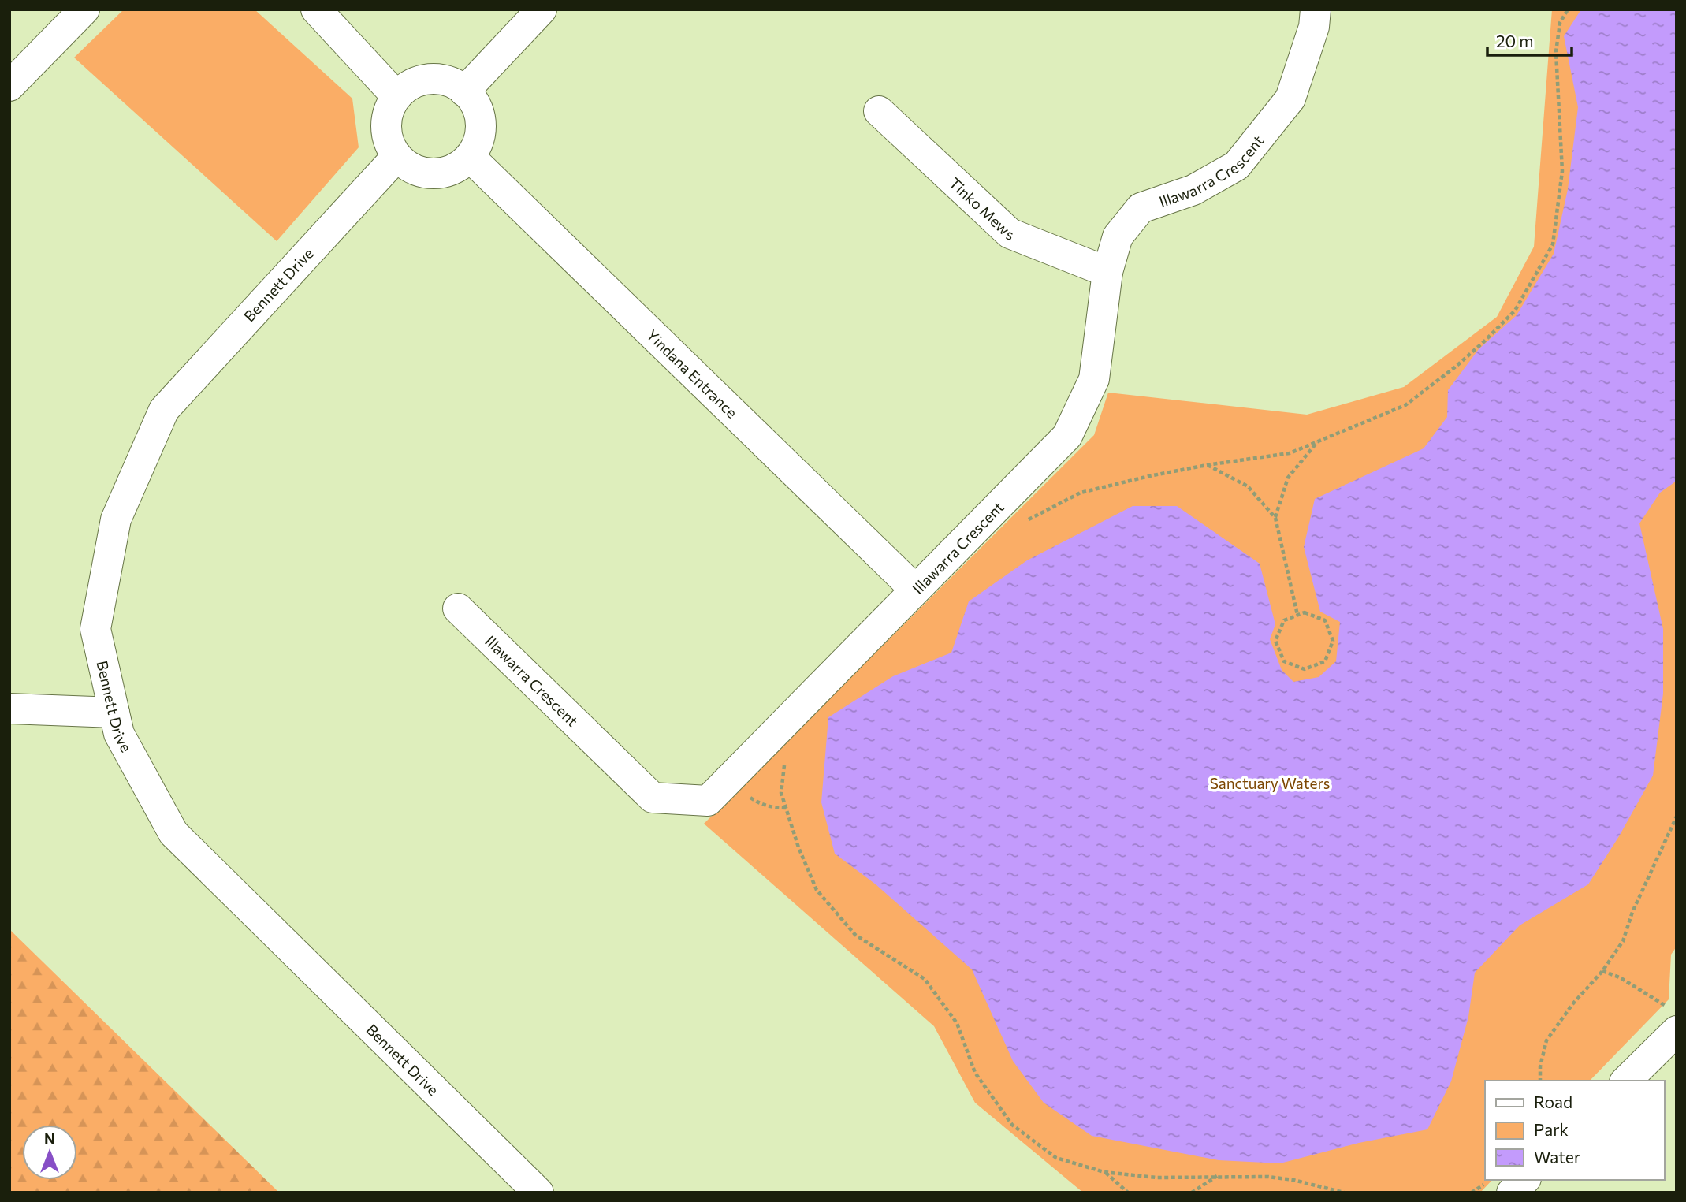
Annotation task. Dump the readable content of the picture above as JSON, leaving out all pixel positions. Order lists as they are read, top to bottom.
{
  "streets": {
    "street": [
      "Illawarra Crescent",
      "Tinko Mews",
      "Bennett Drive",
      "Yindana Entrance"
    ]
  },
  "crossings": [
    ["Illawarra Crescent", "Tinko Mews"],
    ["Illawarra Crescent", "Yindana Entrance"],
    ["Bennett Drive", "Yindana Entrance"]
  ],
  "parks": ["Sanctuary Waters"],
  "legend": ["Road", "Park", "Water"],
  "scale_bar": "20 m",
  "north": "top"
}
